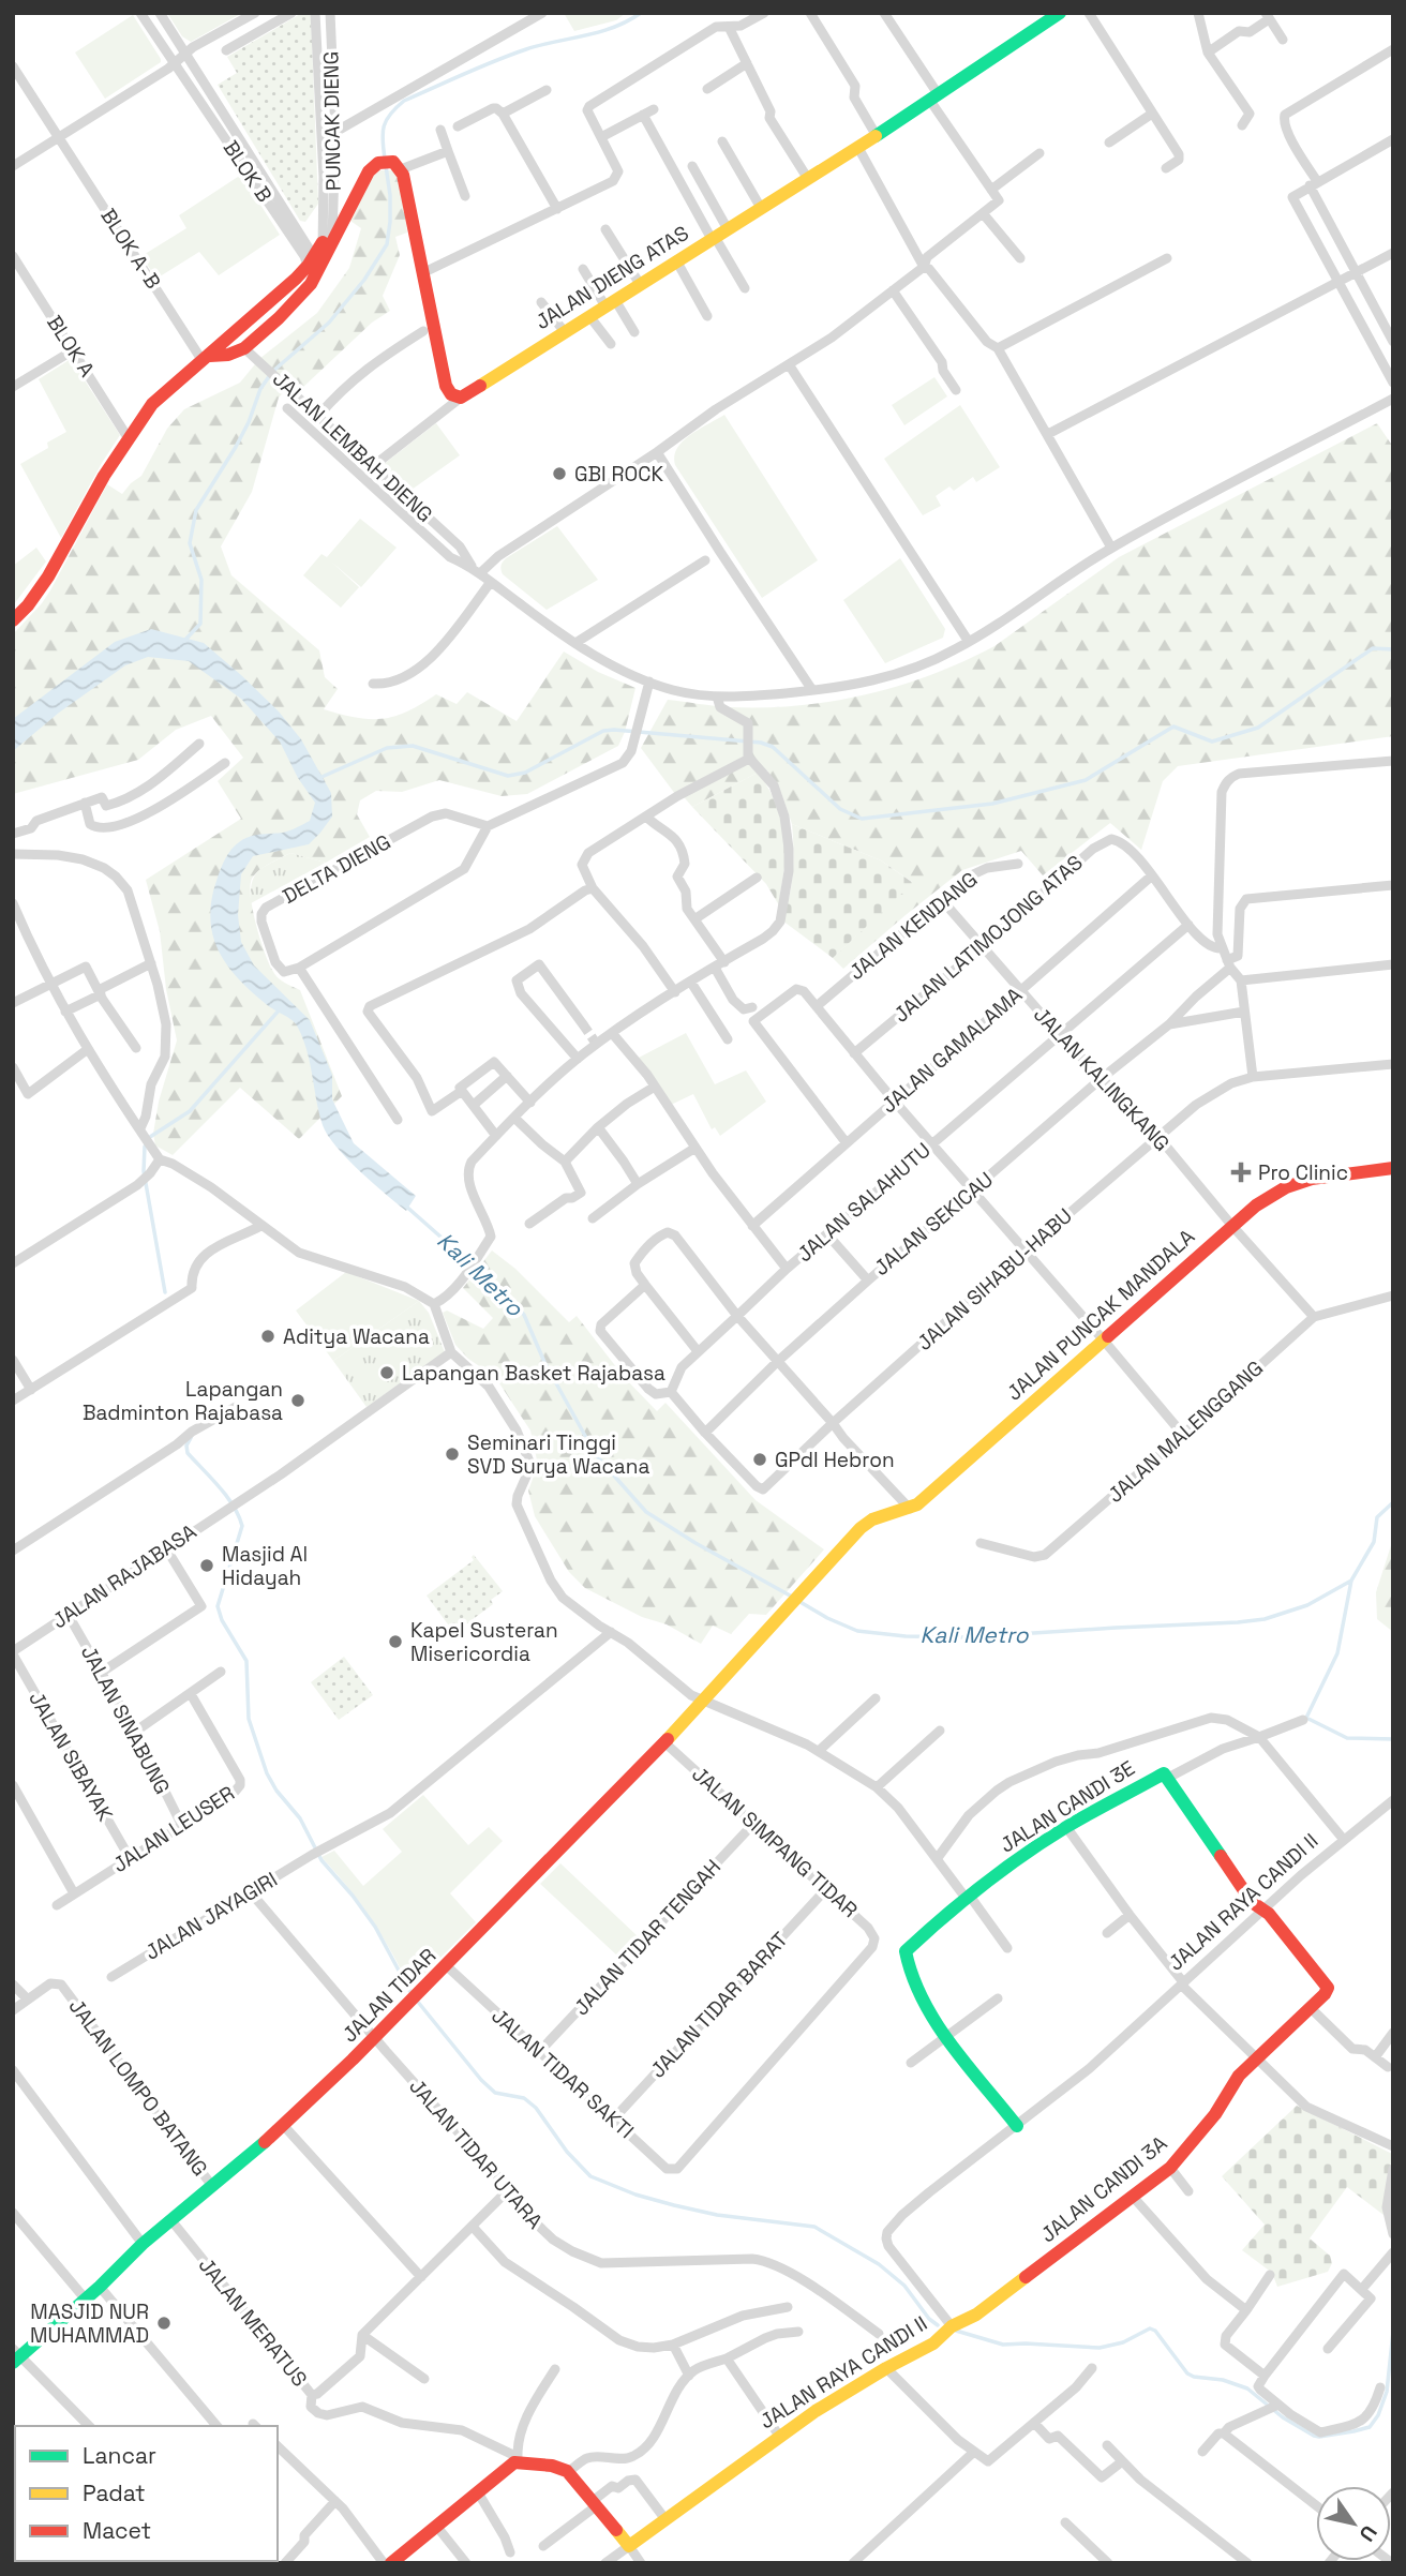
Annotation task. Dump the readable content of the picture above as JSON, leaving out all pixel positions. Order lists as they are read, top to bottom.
{
  "streets": {
    "street": [
      "PUNCAK DIENG",
      "BLOK B",
      "BLOK A-B",
      "JALAN DIENG ATAS",
      "BLOK A",
      "JALAN LEMBAH DIENG",
      "DELTA DIENG",
      "JALAN KENDANG",
      "JALAN LATIMOJONG ATAS",
      "JALAN GAMALAMA",
      "JALAN KALINGKANG",
      "JALAN SALAHUTU",
      "JALAN SEKICAU",
      "JALAN SIHABU-HABU",
      "JALAN PUNCAK MANDALA",
      "JALAN MALENGGANG",
      "JALAN RAJABASA",
      "JALAN SINABUNG",
      "JALAN SIBAYAK",
      "JALAN CANDI 3E",
      "JALAN LEUSER",
      "JALAN SIMPANG TIDAR",
      "JALAN RAYA CANDI II",
      "JALAN JAYAGIRI",
      "JALAN TIDAR TENGAH",
      "JALAN TIDAR",
      "JALAN TIDAR BARAT",
      "JALAN TIDAR SAKTI",
      "JALAN LOMPO BATANG",
      "JALAN TIDAR UTARA",
      "JALAN CANDI 3A",
      "JALAN MERATUS"
    ]
  },
  "crossings": [
    ["PUNCAK DIENG", "BLOK B"],
    ["JALAN KENDANG", "JALAN KALINGKANG"],
    ["JALAN LATIMOJONG ATAS", "JALAN GAMALAMA"],
    ["JALAN LATIMOJONG ATAS", "JALAN KALINGKANG"],
    ["JALAN GAMALAMA", "JALAN KALINGKANG"],
    ["JALAN KALINGKANG", "JALAN SALAHUTU"],
    ["JALAN KALINGKANG", "JALAN SEKICAU"],
    ["JALAN KALINGKANG", "JALAN SIHABU-HABU"],
    ["JALAN KALINGKANG", "JALAN PUNCAK MANDALA"],
    ["JALAN KALINGKANG", "JALAN MALENGGANG"],
    ["JALAN SEKICAU", "JALAN SIHABU-HABU"],
    ["JALAN PUNCAK MANDALA", "JALAN TIDAR"],
    ["JALAN RAJABASA", "JALAN SINABUNG"],
    ["JALAN RAJABASA", "JALAN SIBAYAK"],
    ["JALAN SINABUNG", "JALAN LEUSER"],
    ["JALAN SIBAYAK", "JALAN LEUSER"],
    ["JALAN CANDI 3E", "JALAN RAYA CANDI II"],
    ["JALAN CANDI 3E", "JALAN CANDI 3A"],
    ["JALAN SIMPANG TIDAR", "JALAN TIDAR TENGAH"],
    ["JALAN SIMPANG TIDAR", "JALAN TIDAR"],
    ["JALAN SIMPANG TIDAR", "JALAN TIDAR BARAT"],
    ["JALAN SIMPANG TIDAR", "JALAN TIDAR SAKTI"],
    ["JALAN RAYA CANDI II", "JALAN CANDI 3A"],
    ["JALAN JAYAGIRI", "JALAN TIDAR UTARA"],
    ["JALAN TIDAR TENGAH", "JALAN TIDAR SAKTI"],
    ["JALAN TIDAR", "JALAN TIDAR SAKTI"],
    ["JALAN TIDAR", "JALAN LOMPO BATANG"],
    ["JALAN TIDAR", "JALAN TIDAR UTARA"],
    ["JALAN TIDAR", "JALAN MERATUS"],
    ["JALAN TIDAR BARAT", "JALAN TIDAR SAKTI"]
  ],
  "water": ["Kali Metro"],
  "places": {
    "other": [
      "GBI ROCK",
      "Aditya Wacana",
      "Lapangan Basket Rajabasa",
      "Lapangan Badminton Rajabasa",
      "Seminari Tinggi SVD Surya Wacana",
      "GPdI Hebron",
      "Masjid Al Hidayah",
      "Kapel Susteran Misericordia",
      "MASJID NUR MUHAMMAD"
    ],
    "health": ["Pro Clinic"]
  },
  "legend": ["Lancar", "Padat", "Macet"],
  "north": "bottom right"
}
